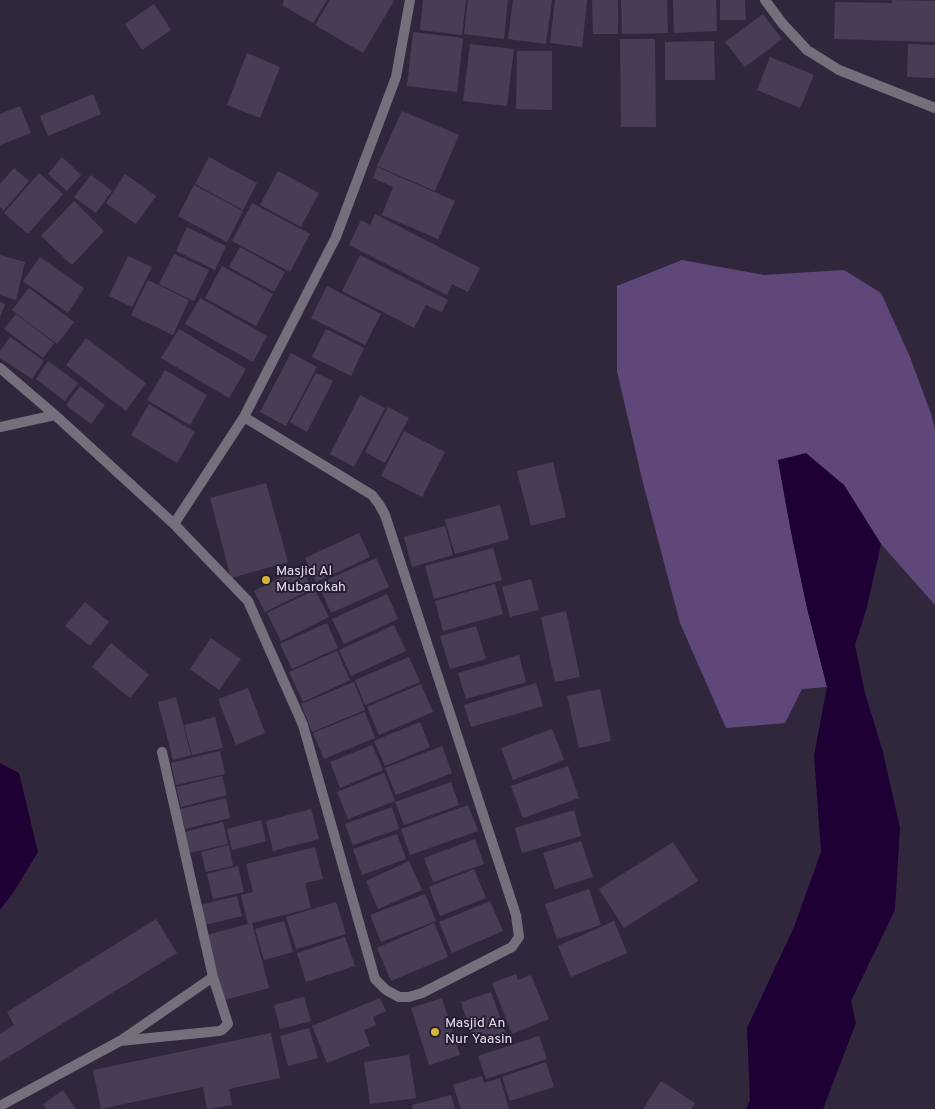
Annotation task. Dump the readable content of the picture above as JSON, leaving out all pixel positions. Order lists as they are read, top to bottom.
{
  "places": ["Masjid Al Mubarokah", "Masjid An Nur Yaasin"]
}
